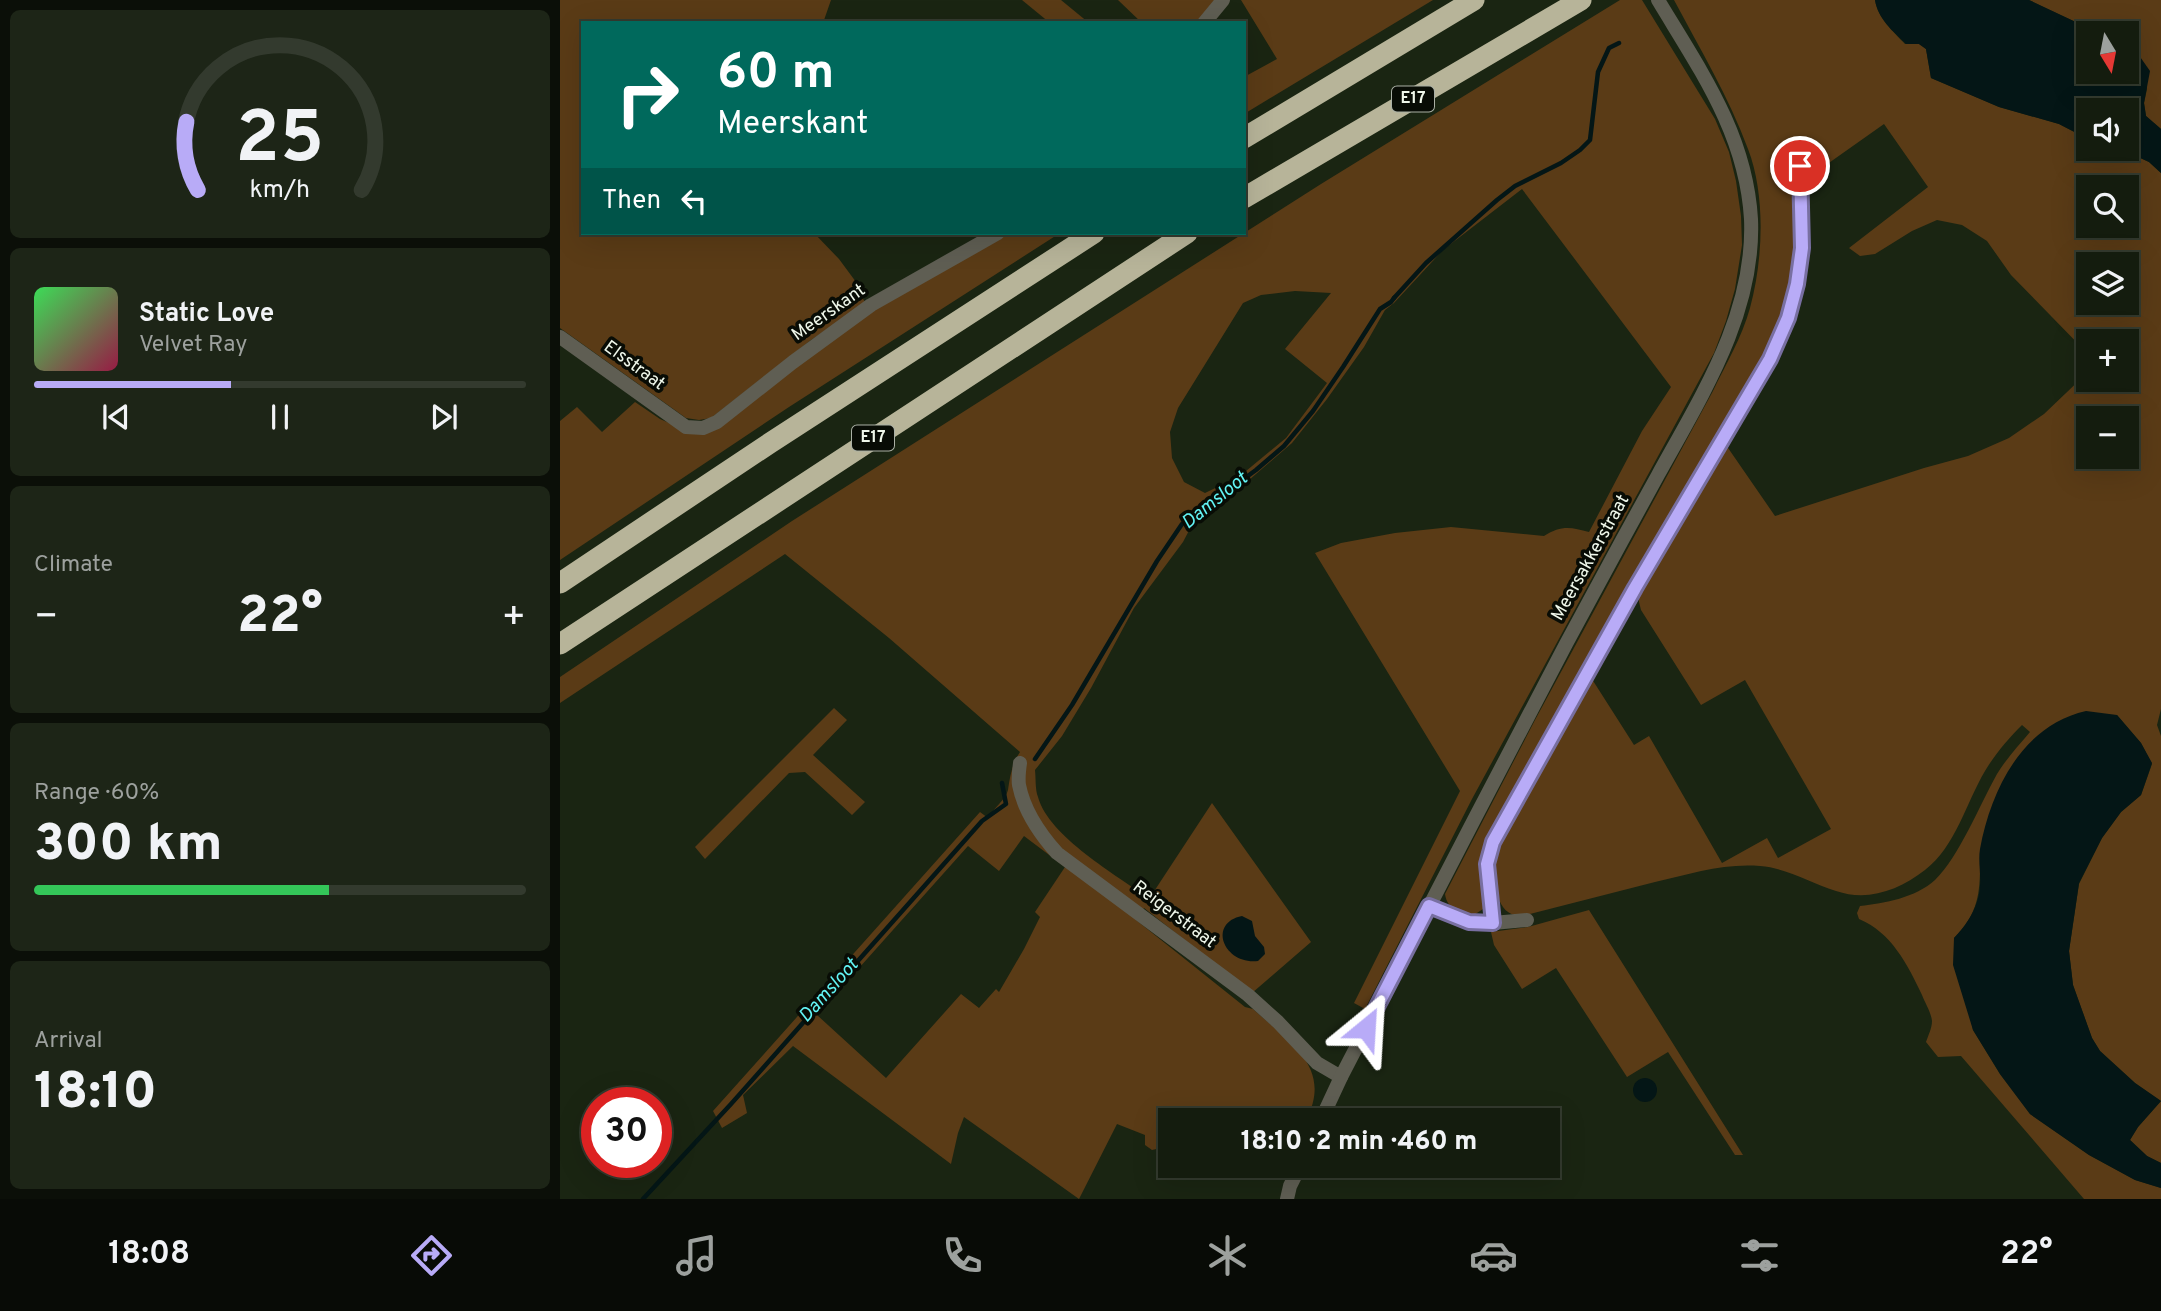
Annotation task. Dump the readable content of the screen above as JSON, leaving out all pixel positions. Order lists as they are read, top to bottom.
{
  "streets": {
    "highway": ["E17"],
    "street": [
      "Meerskant",
      "Elsstraat",
      "Meersakkerstraat",
      "Reigerstraat"
    ]
  },
  "crossings": [
    ["Meerskant", "Elsstraat"],
    ["Meersakkerstraat", "Reigerstraat"]
  ],
  "water": ["Damsloot"],
  "north": "bottom",
  "page": {
    "map_buttons": ["+", "−"],
    "turn": ["60 m", "Meerskant"],
    "then": "Then",
    "song": ["Static Love", "Velvet Ray"],
    "tile": [
      "Climate",
      ["Range · 60%", "300 km"],
      ["Arrival", "18:10"]
    ],
    "heat": ["−", "22°", "+"],
    "limit": "30",
    "trip": "18:10 · 2 min · 460 m",
    "tabs": ["18:08", "22°"],
    "gauge": ["25", "km/h"]
  }
}
